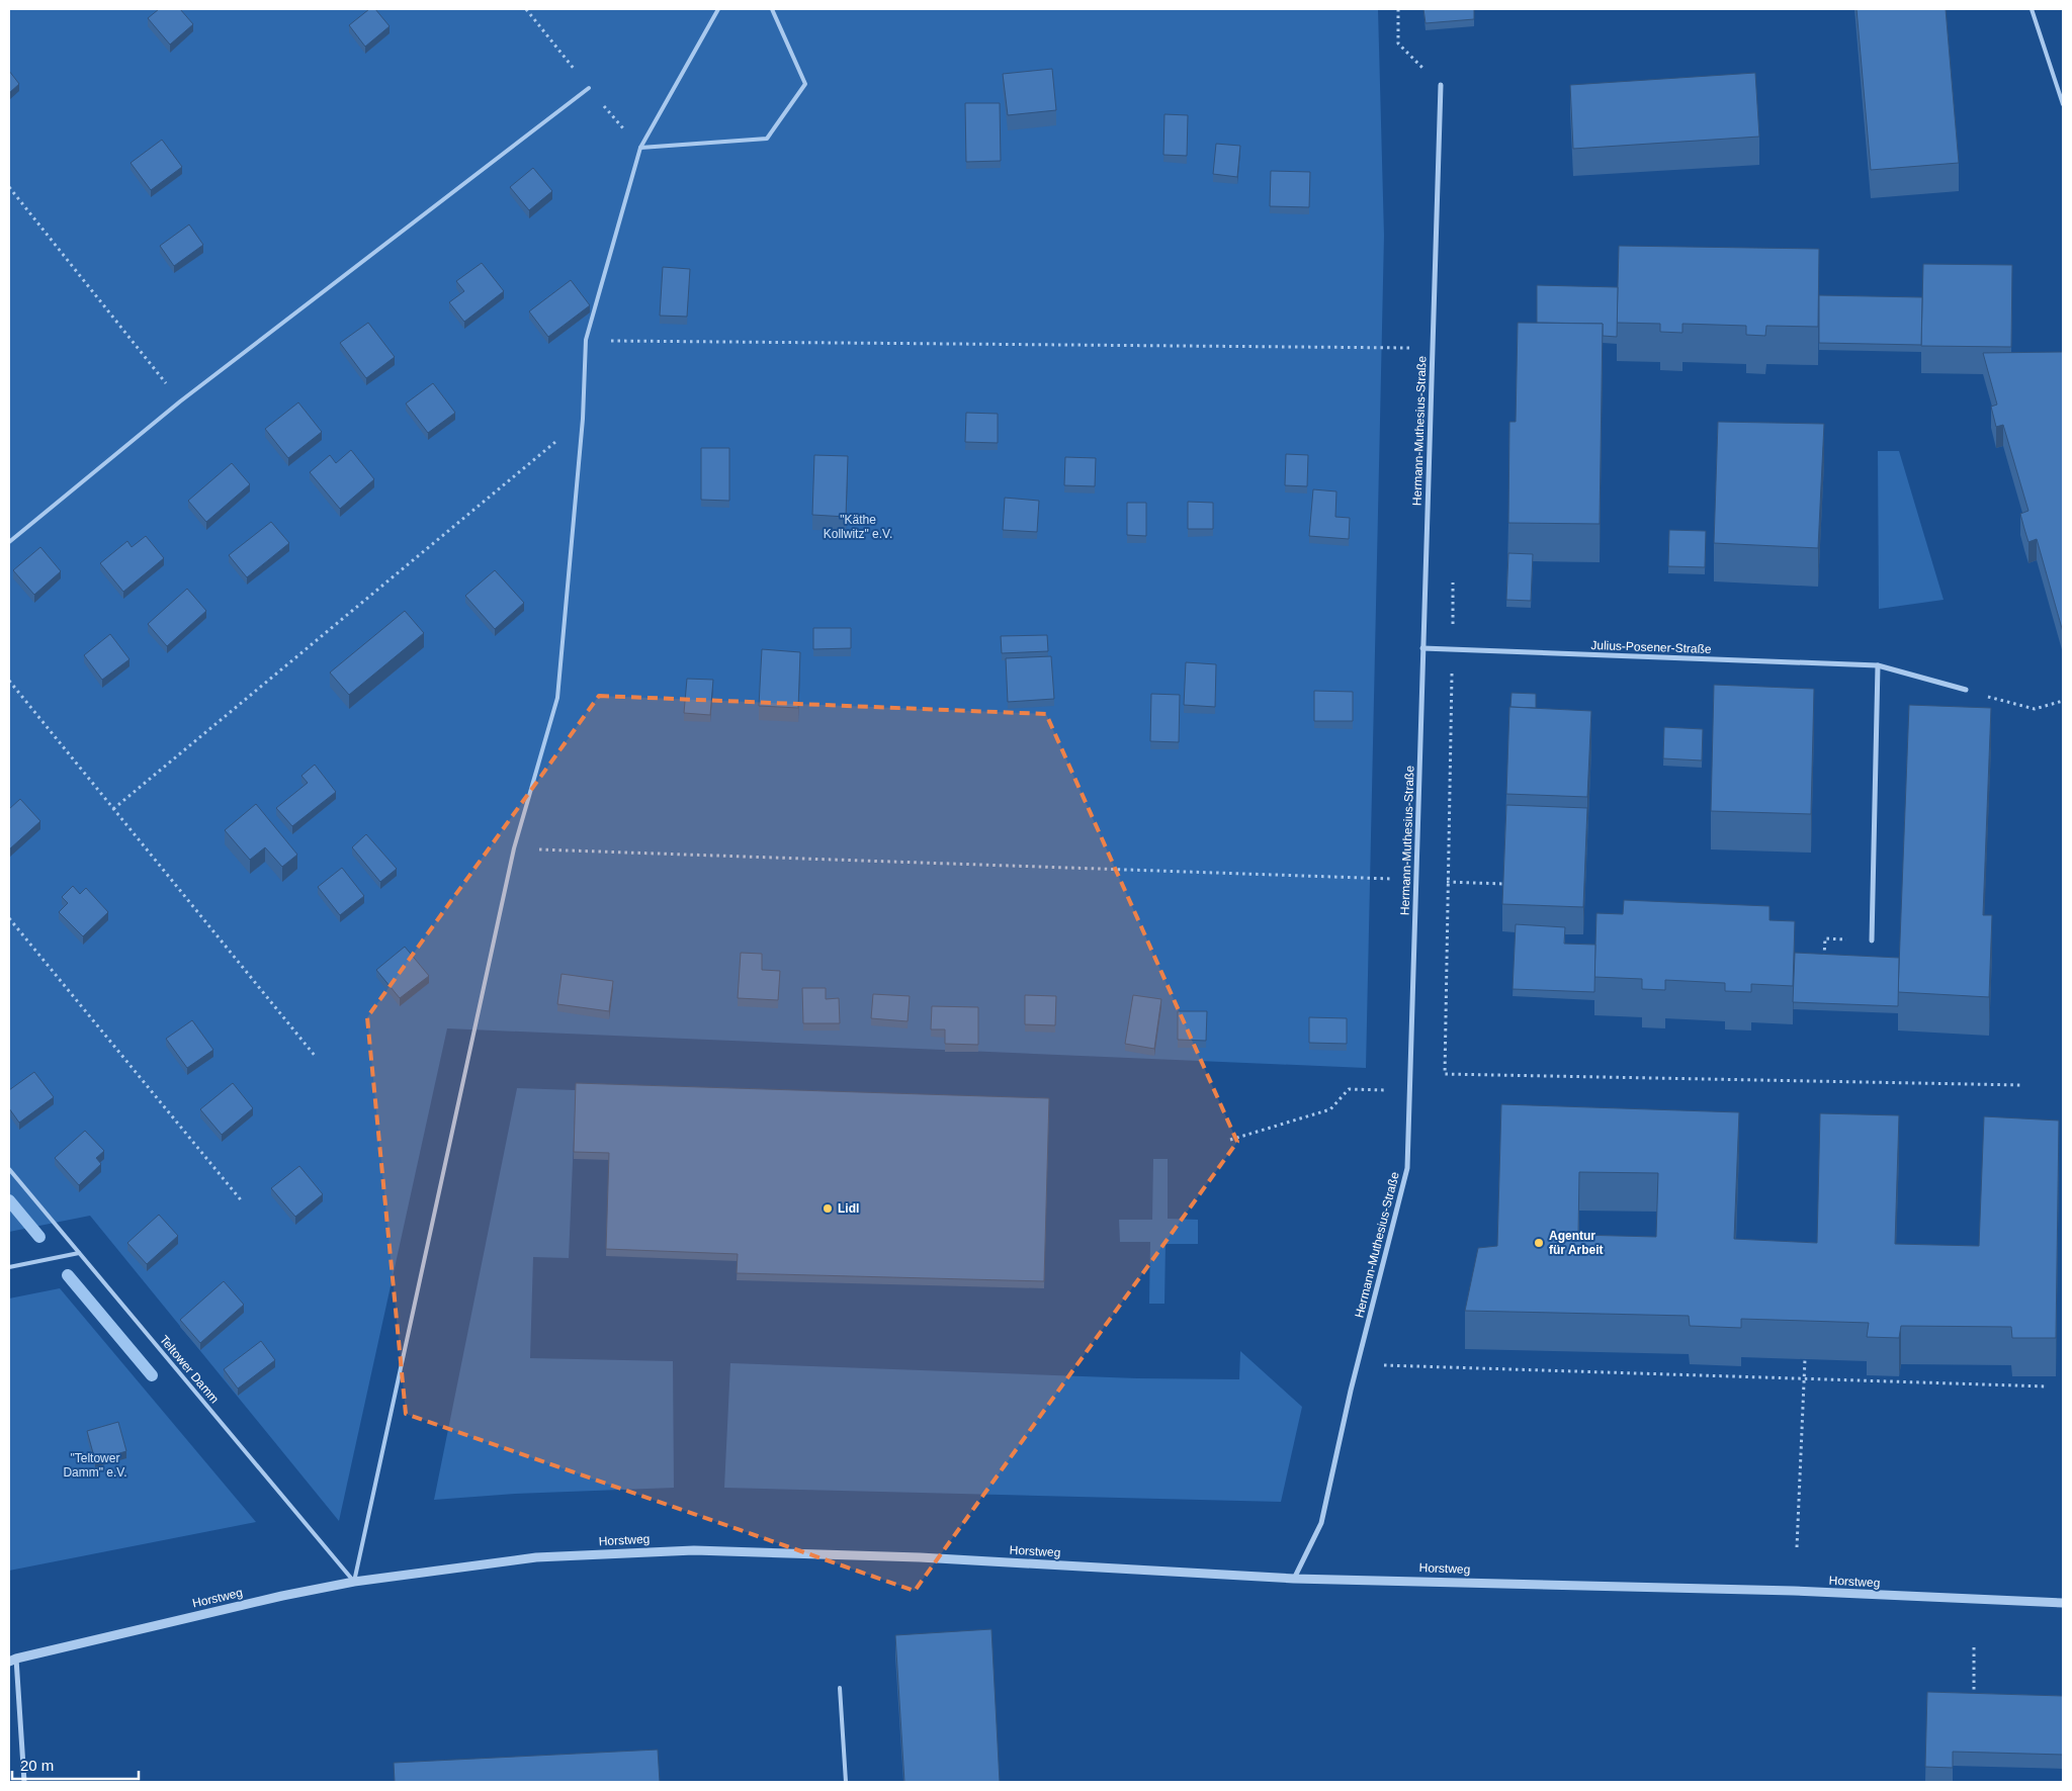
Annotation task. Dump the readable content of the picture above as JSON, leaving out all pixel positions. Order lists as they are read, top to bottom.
{
  "streets": {
    "street": ["Hermann-Muthesius-Straße", "Julius-Posener-Straße", "Horstweg"],
    "lane": ["Teltower Damm"]
  },
  "crossings": [
    ["Hermann-Muthesius-Straße", "Julius-Posener-Straße"],
    ["Hermann-Muthesius-Straße", "Horstweg"],
    ["Teltower Damm", "Horstweg"]
  ],
  "parks": ["\"Käthe Kollwitz\" e.V.", "\"Teltower Damm\" e.V."],
  "places": ["Lidl", "Agentur für Arbeit"],
  "scale_bar": "20 m"
}
